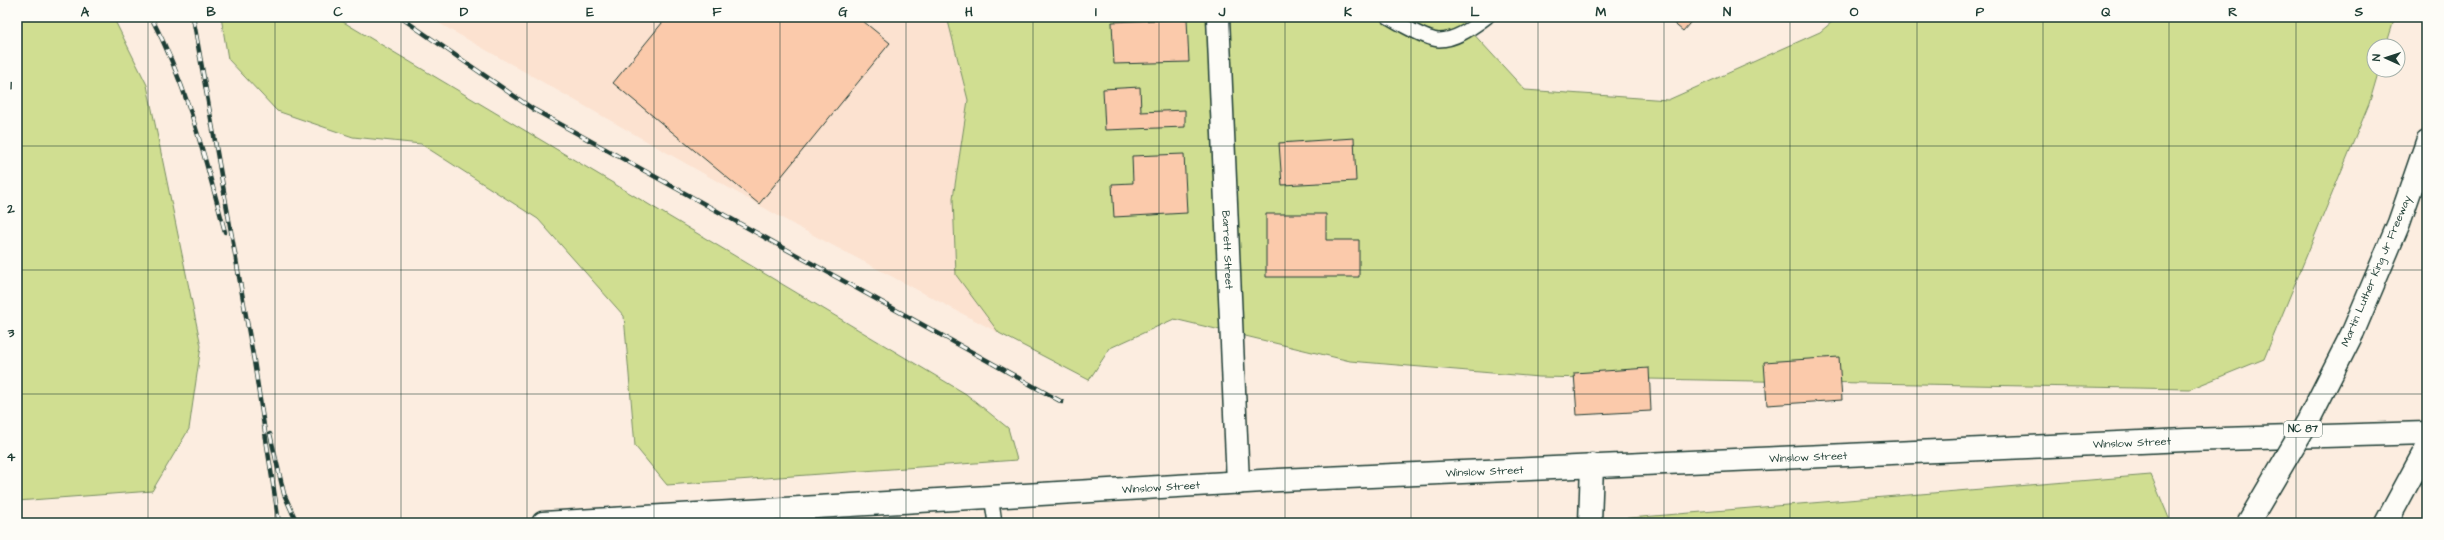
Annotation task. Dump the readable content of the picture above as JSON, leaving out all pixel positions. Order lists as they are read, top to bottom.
{
  "streets": {
    "main road": [
      "Barrett Street",
      "Martin Luther King Jr Freeway",
      "NC 87",
      "Winslow Street"
    ]
  },
  "crossings": [
    ["Barrett Street", "Winslow Street"]
  ],
  "north": "left",
  "grid": {
    "columns": [
      "A",
      "B",
      "C",
      "D",
      "E",
      "F",
      "G",
      "H",
      "I",
      "J",
      "K",
      "L",
      "M",
      "N",
      "O",
      "P",
      "Q",
      "R",
      "S"
    ],
    "rows": [
      "1",
      "2",
      "3",
      "4"
    ]
  }
}
